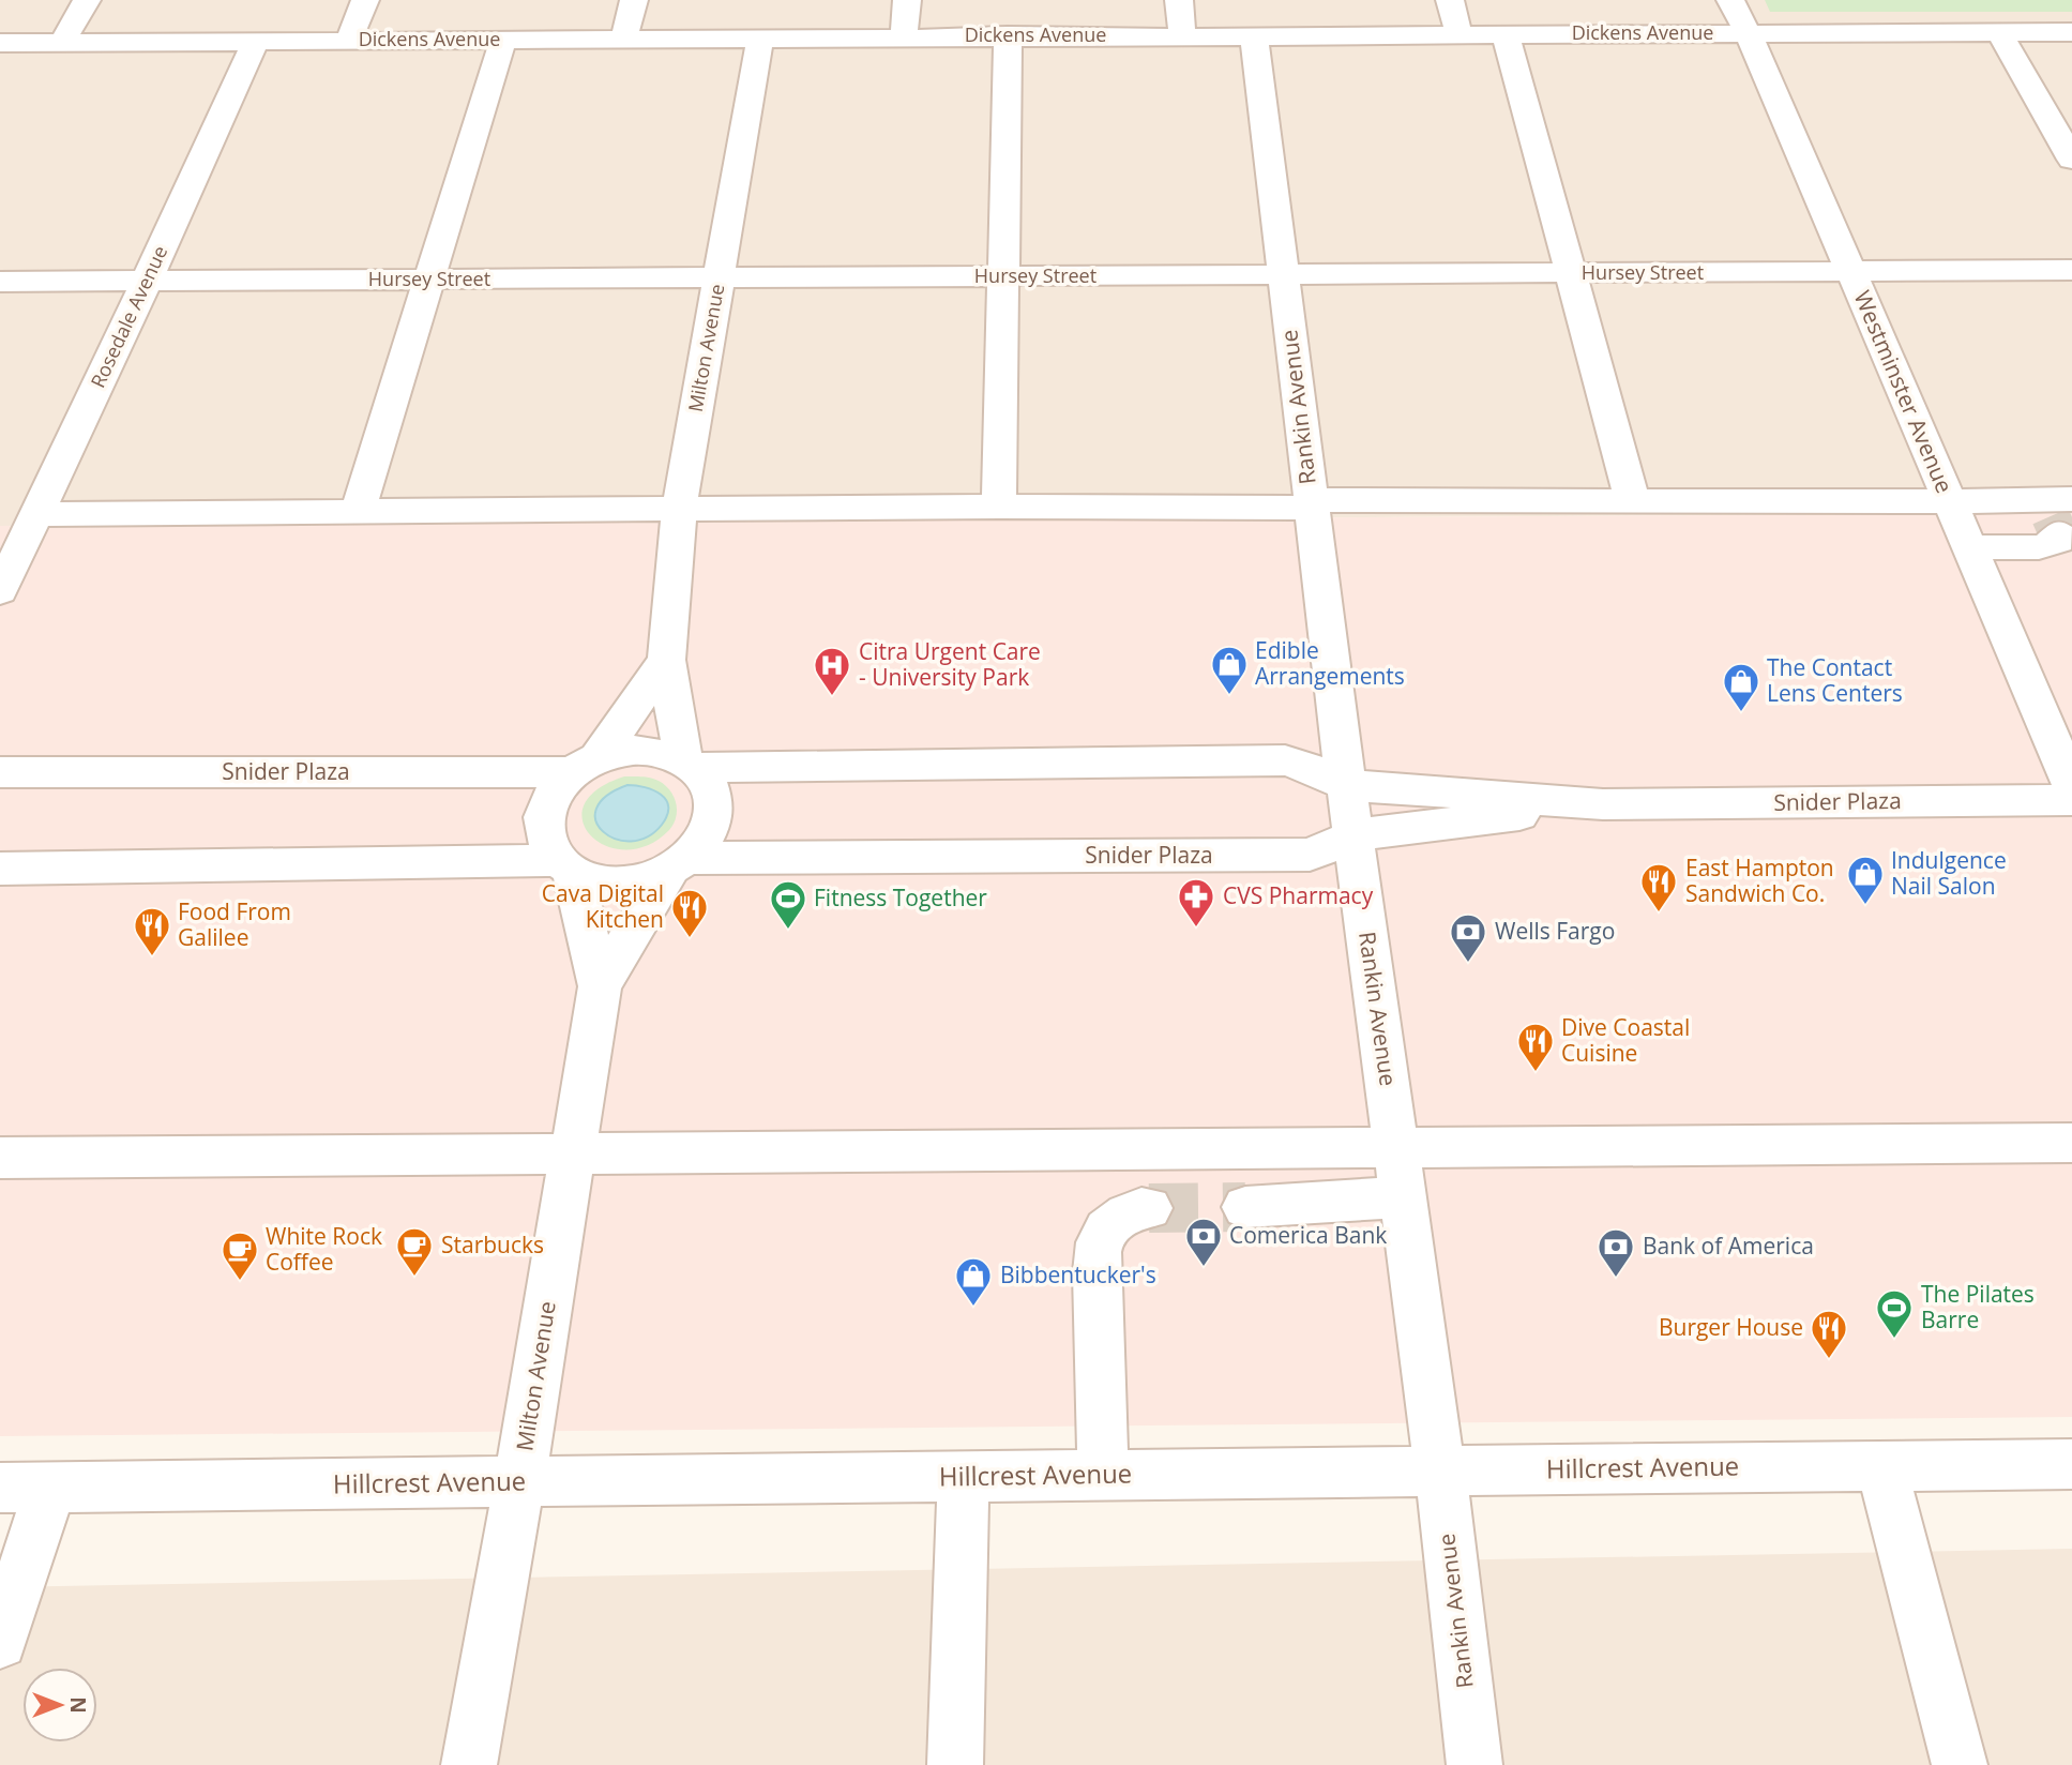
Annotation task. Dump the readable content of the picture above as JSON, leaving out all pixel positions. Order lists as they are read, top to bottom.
{
  "streets": {
    "street": [
      "Dickens Avenue",
      "Hursey Street",
      "Rosedale Avenue",
      "Milton Avenue",
      "Westminster Avenue",
      "Rankin Avenue",
      "Snider Plaza",
      "Hillcrest Avenue"
    ]
  },
  "crossings": [
    ["Dickens Avenue", "Rosedale Avenue"],
    ["Dickens Avenue", "Milton Avenue"],
    ["Dickens Avenue", "Westminster Avenue"],
    ["Dickens Avenue", "Rankin Avenue"],
    ["Hursey Street", "Rosedale Avenue"],
    ["Hursey Street", "Milton Avenue"],
    ["Hursey Street", "Westminster Avenue"],
    ["Hursey Street", "Rankin Avenue"],
    ["Milton Avenue", "Snider Plaza"],
    ["Milton Avenue", "Hillcrest Avenue"],
    ["Rankin Avenue", "Snider Plaza"],
    ["Rankin Avenue", "Hillcrest Avenue"]
  ],
  "places": {
    "shop": [
      "Edible Arrangements",
      "The Contact Lens Centers",
      "Indulgence Nail Salon",
      "Bibbentucker's"
    ],
    "hospital": ["Citra Urgent Care - University Park"],
    "restaurant": [
      "East Hampton Sandwich Co.",
      "Cava Digital Kitchen",
      "Food From Galilee",
      "Dive Coastal Cuisine",
      "Burger House"
    ],
    "pharmacy": ["CVS Pharmacy"],
    "sports": ["Fitness Together", "The Pilates Barre"],
    "bank": ["Wells Fargo", "Comerica Bank", "Bank of America"],
    "cafe": ["Starbucks", "White Rock Coffee"]
  },
  "north": "right"
}
